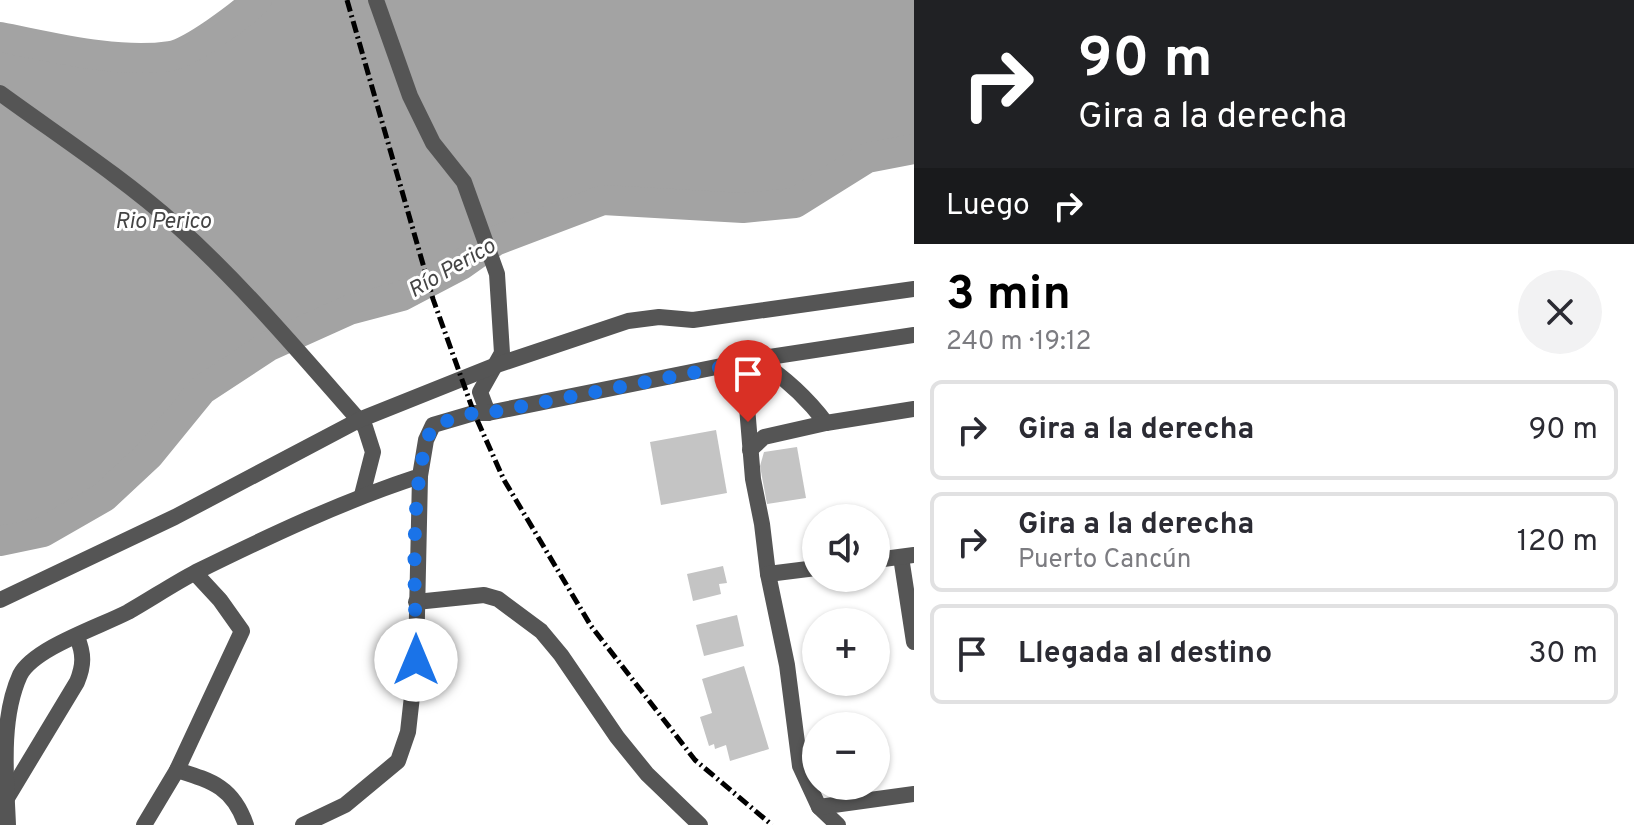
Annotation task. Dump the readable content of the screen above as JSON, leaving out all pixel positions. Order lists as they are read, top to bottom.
{
  "water": ["Rio Perico", "Río Perico"],
  "page": {
    "turn": ["90 m", "Gira a la derecha"],
    "then": "Luego",
    "heading": ["3 min", "240 m · 19:12"],
    "list": [
      {
        "name": "Gira a la derecha",
        "value": "90 m"
      },
      {
        "name": "Gira a la derecha",
        "note": "Puerto Cancún",
        "value": "120 m"
      },
      {
        "name": "Llegada al destino",
        "value": "30 m"
      }
    ],
    "map_buttons": ["+", "−"]
  }
}
